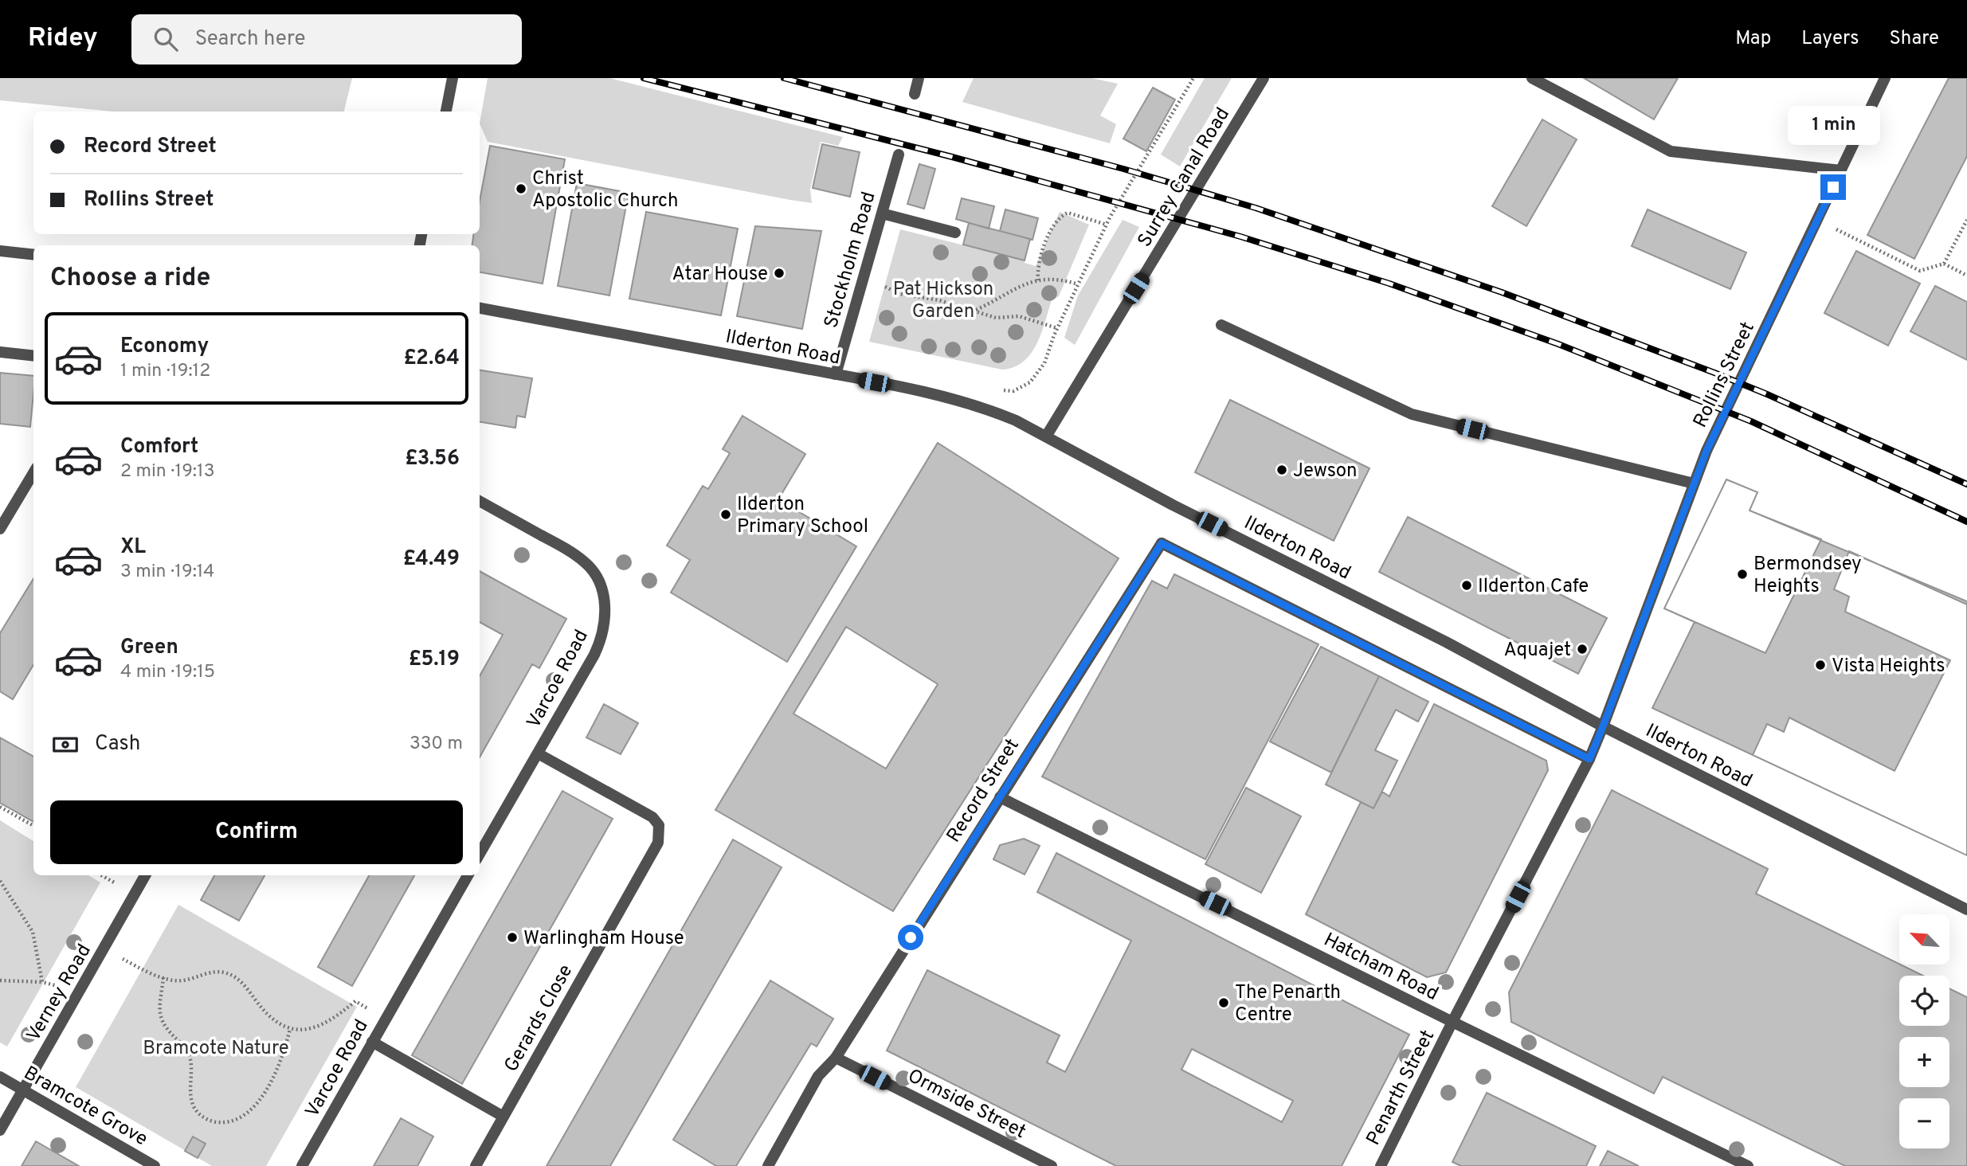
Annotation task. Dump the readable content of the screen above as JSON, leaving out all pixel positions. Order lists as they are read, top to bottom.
{
  "streets": {
    "street": [
      "Surrey Canal Road",
      "Stockholm Road",
      "Ilderton Road",
      "Rollins Street",
      "Varcoe Road",
      "Record Street",
      "Hatcham Road",
      "Verney Road",
      "Gerards Close",
      "Penarth Street",
      "Ormside Street",
      "Bramcote Grove"
    ]
  },
  "crossings": [
    ["Surrey Canal Road", "Ilderton Road"],
    ["Stockholm Road", "Ilderton Road"],
    ["Ilderton Road", "Rollins Street"],
    ["Ilderton Road", "Penarth Street"],
    ["Rollins Street", "Penarth Street"],
    ["Varcoe Road", "Gerards Close"],
    ["Record Street", "Hatcham Road"],
    ["Record Street", "Penarth Street"],
    ["Record Street", "Ormside Street"],
    ["Hatcham Road", "Penarth Street"],
    ["Verney Road", "Bramcote Grove"]
  ],
  "parks": ["Pat Hickson Garden", "Bramcote Nature"],
  "places": [
    "Christ Apostolic Church",
    "Atar House",
    "Jewson",
    "Ilderton Primary School",
    "Bermondsey Heights",
    "Ilderton Cafe",
    "Aquajet",
    "Vista Heights",
    "Warlingham House",
    "The Penarth Centre"
  ],
  "north": "top left",
  "page": {
    "header": "Ridey",
    "search": "Search here",
    "nav": ["Map", "Layers", "Share"],
    "bubble": "1 min",
    "banner": ["Record Street", "Rollins Street"],
    "heading": "Choose a ride",
    "list": [
      {
        "name": "Economy",
        "note": "1 min · 19:12",
        "value": "£2.64"
      },
      {
        "name": "Comfort",
        "note": "2 min · 19:13",
        "value": "£3.56"
      },
      {
        "name": "XL",
        "note": "3 min · 19:14",
        "value": "£4.49"
      },
      {
        "name": "Green",
        "note": "4 min · 19:15",
        "value": "£5.19"
      }
    ],
    "pay": ["Cash", "330 m"],
    "buttons": "Confirm",
    "map_buttons": ["+", "−"]
  }
}
